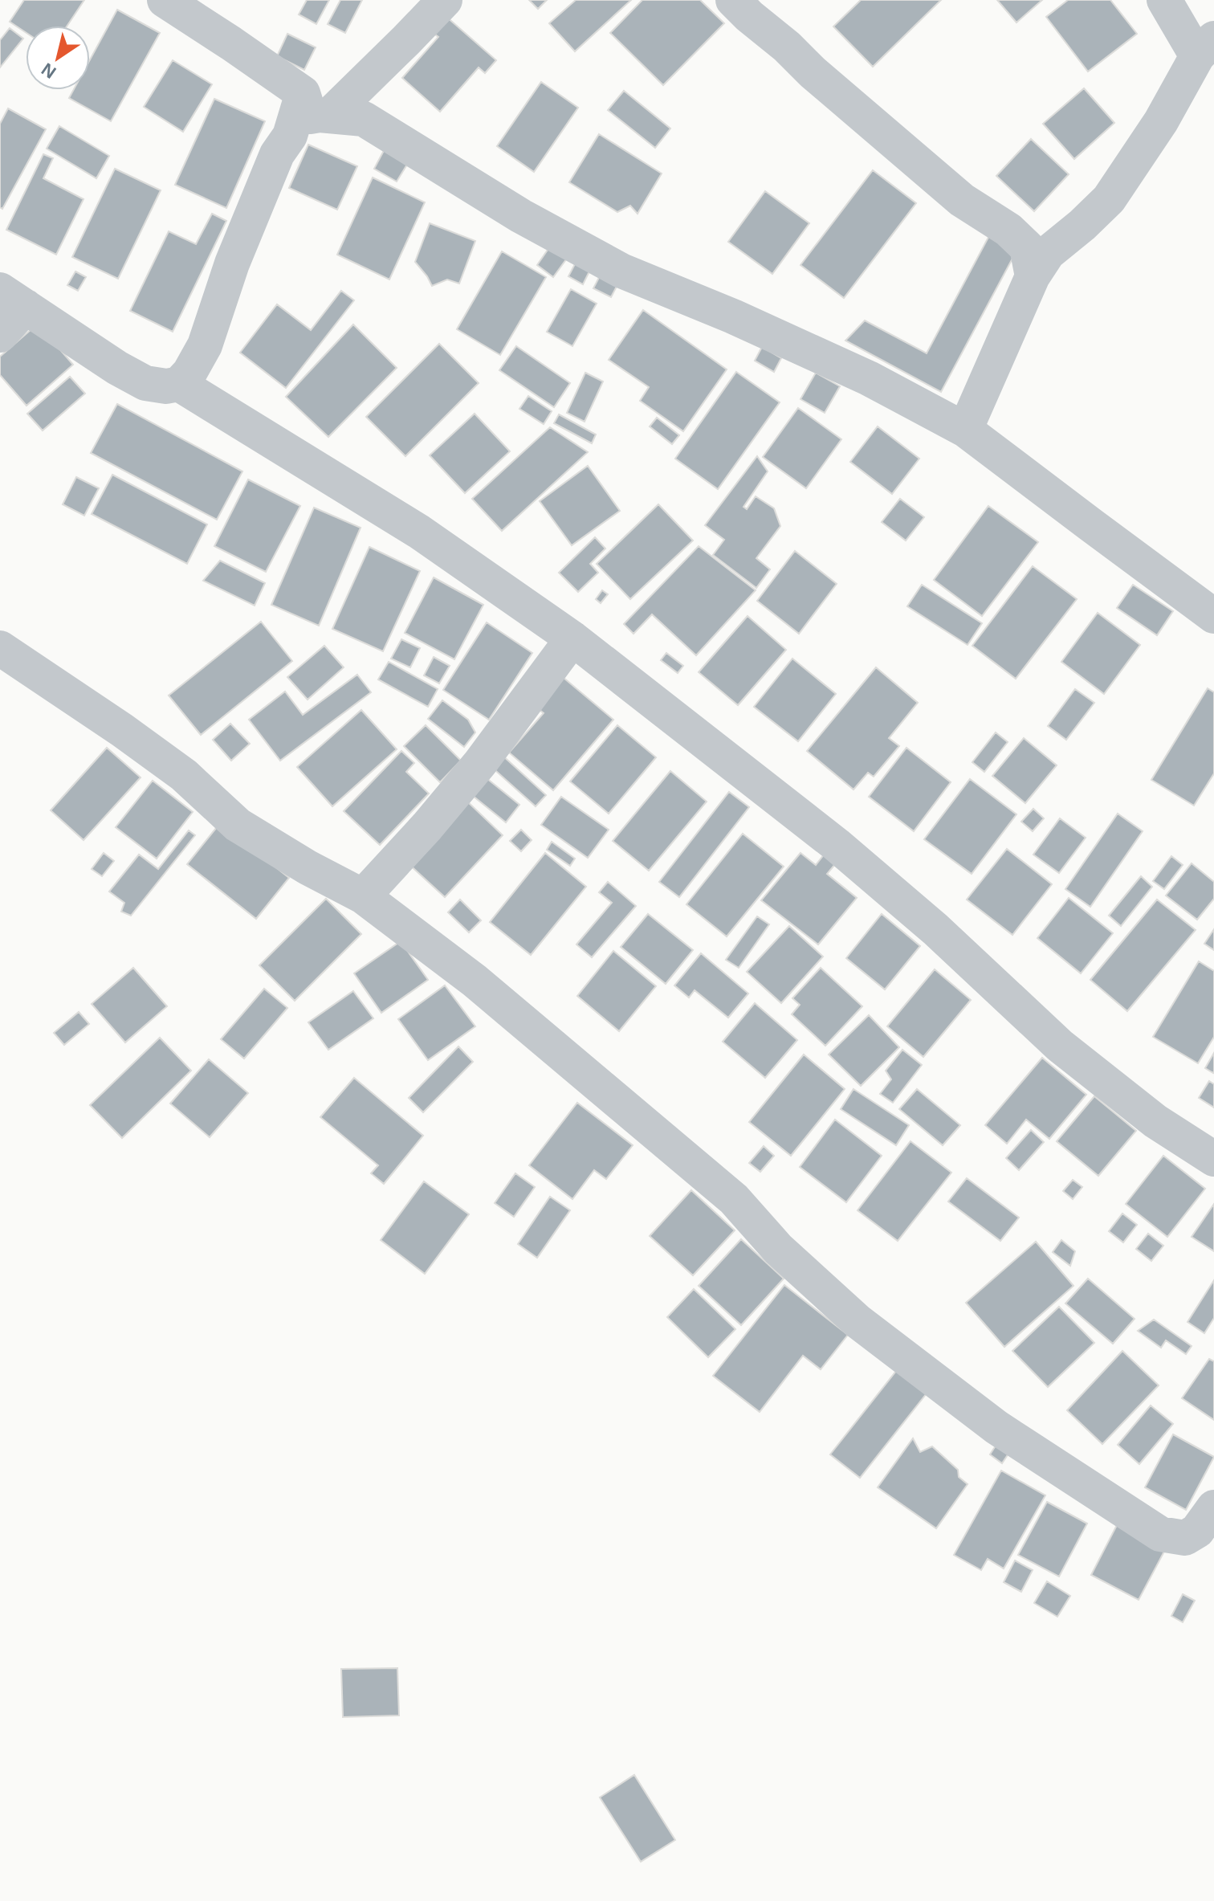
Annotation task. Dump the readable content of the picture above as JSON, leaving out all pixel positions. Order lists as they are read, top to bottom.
{
  "north": "bottom left"
}
